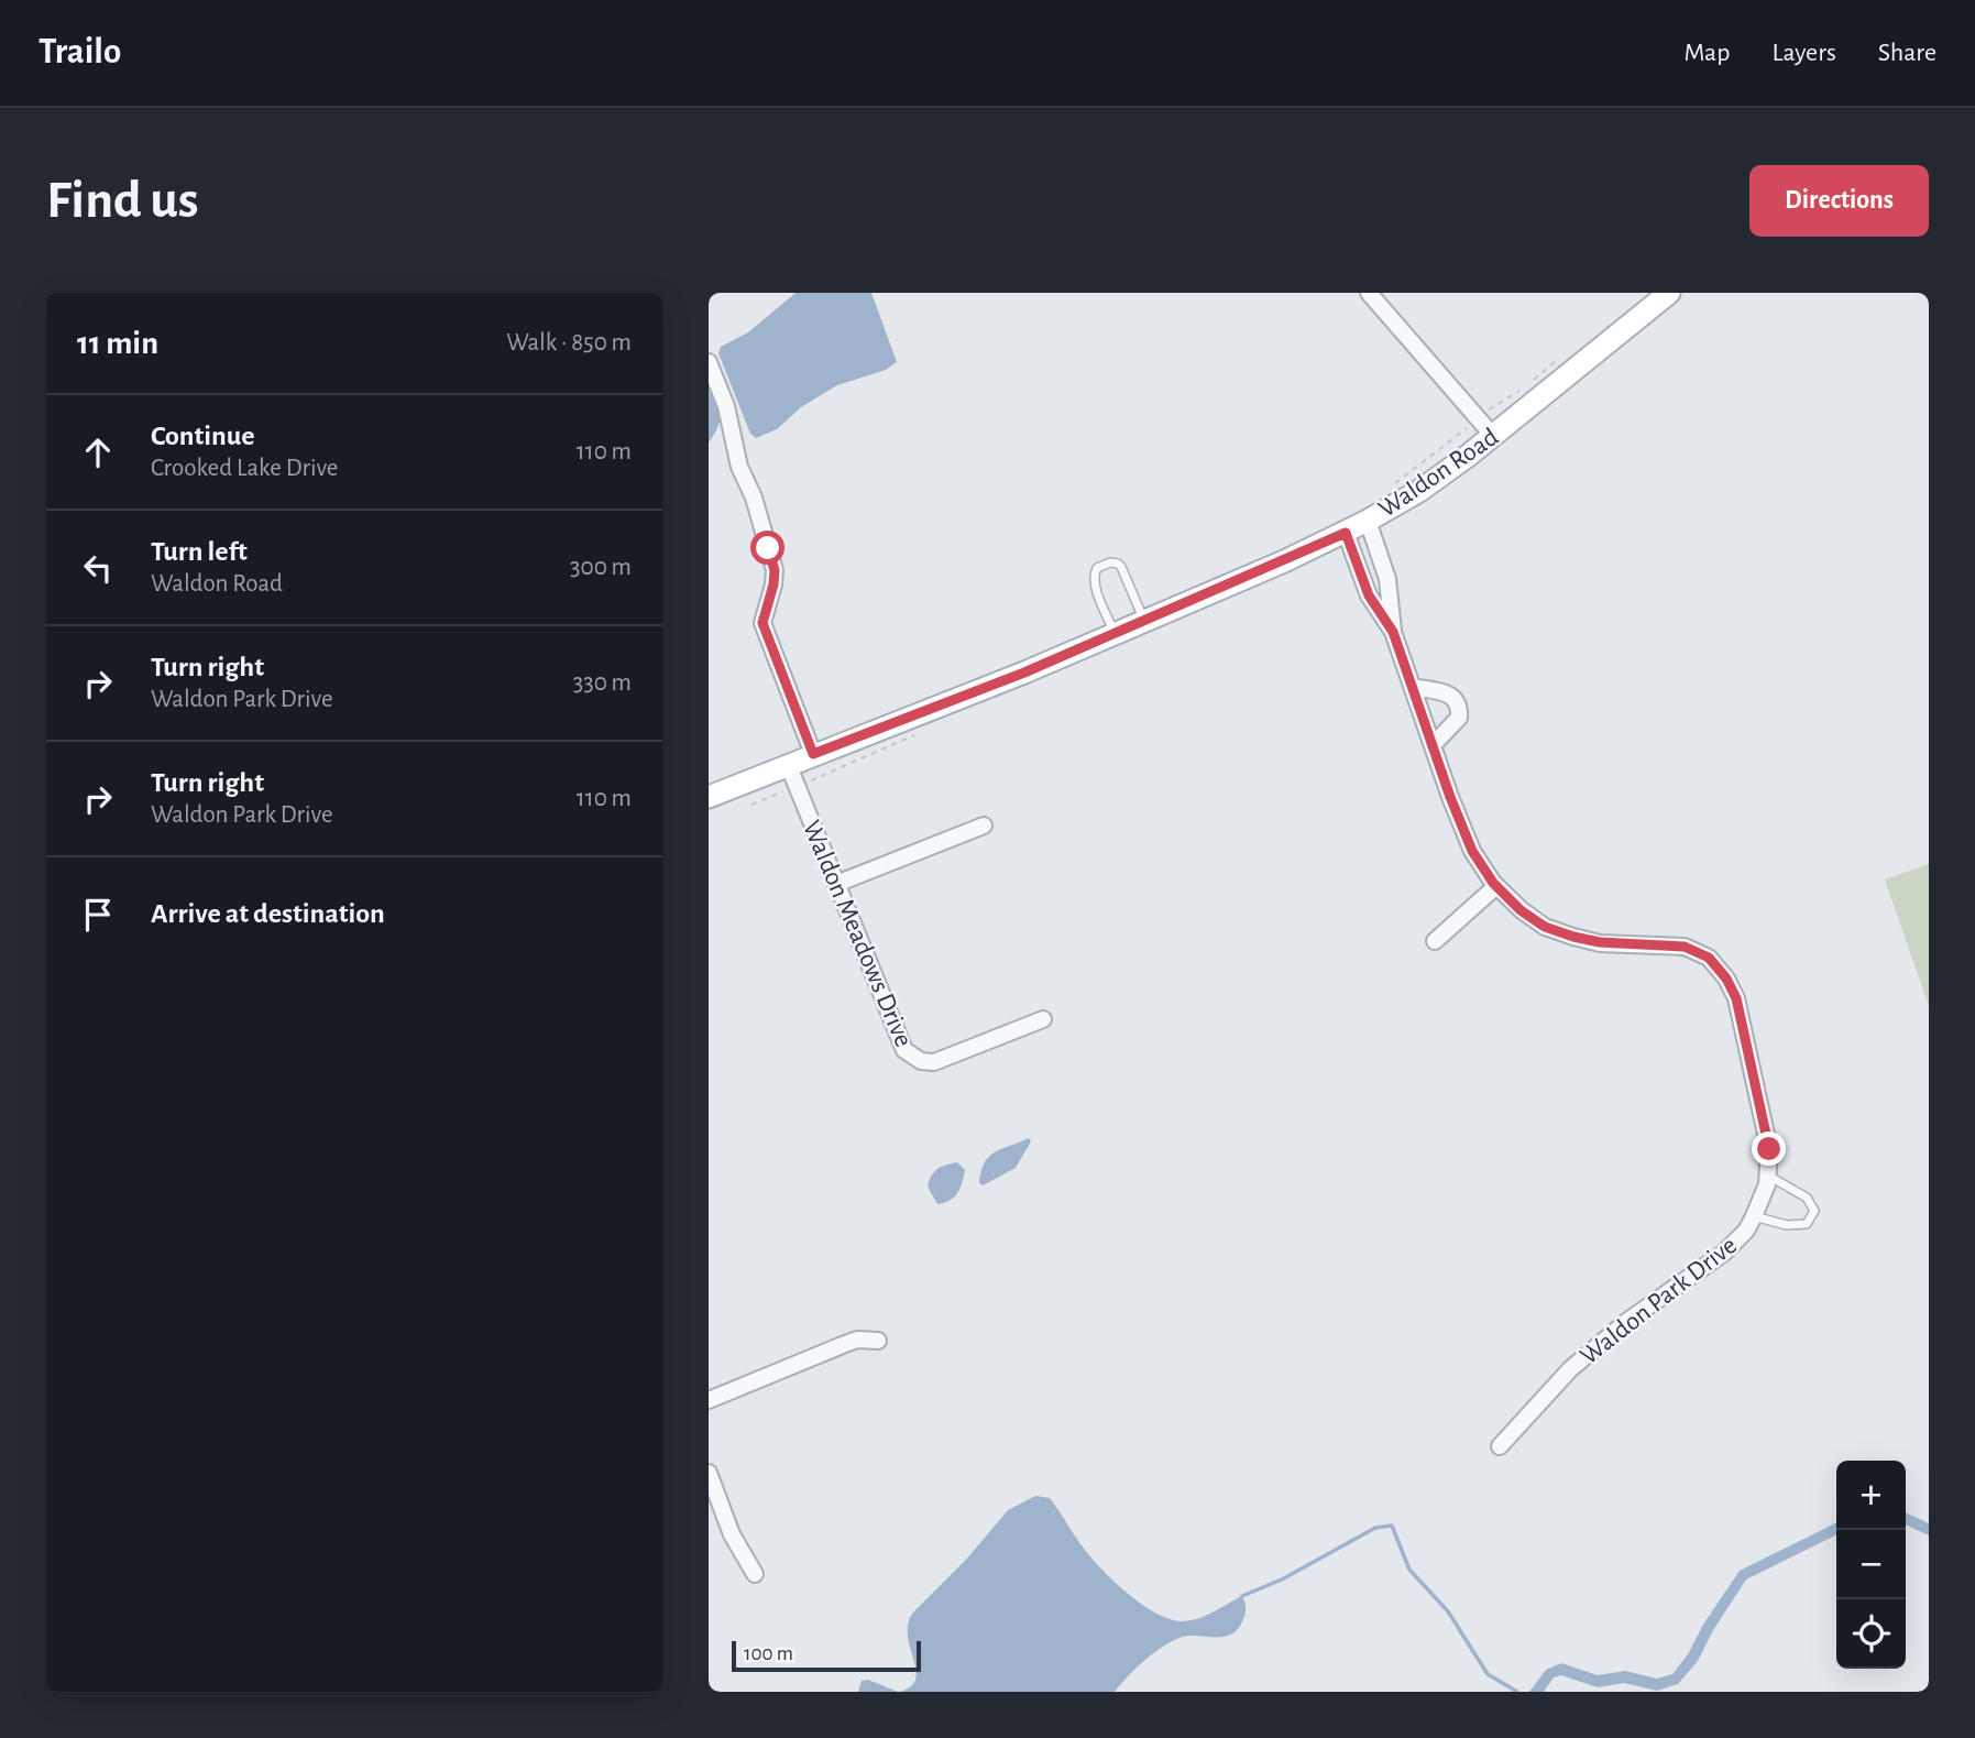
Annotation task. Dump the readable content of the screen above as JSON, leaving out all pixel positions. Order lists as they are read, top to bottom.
{
  "streets": {
    "street": ["Waldon Road", "Waldon Meadows Drive", "Waldon Park Drive"]
  },
  "crossings": [
    ["Waldon Road", "Waldon Meadows Drive"],
    ["Waldon Road", "Waldon Park Drive"]
  ],
  "scale_bar": "100 m",
  "page": {
    "header": "Trailo",
    "nav": ["Map", "Layers", "Share"],
    "buttons": "Directions",
    "title": "Find us",
    "heading": ["11 min", "Walk · 850 m"],
    "list": [
      ["Continue", "Crooked Lake Drive", "110 m"],
      ["Turn left", "Waldon Road", "300 m"],
      ["Turn right", "Waldon Park Drive", "330 m"],
      ["Turn right", "Waldon Park Drive", "110 m"],
      "Arrive at destination"
    ],
    "map_buttons": ["+", "−"],
    "scale": "100 m"
  }
}
